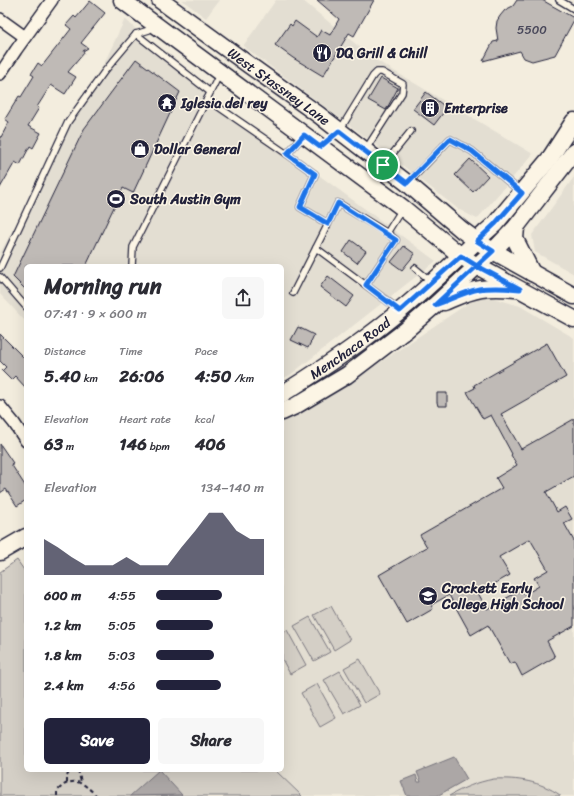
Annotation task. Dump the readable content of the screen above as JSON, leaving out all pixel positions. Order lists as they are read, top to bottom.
{
  "streets": {
    "main road": ["West Stassney Lane", "Menchaca Road"]
  },
  "crossings": [
    ["West Stassney Lane", "Menchaca Road"]
  ],
  "places": {
    "restaurant": ["DQ Grill & Chill"],
    "temple": ["Iglesia del rey"],
    "building": ["Enterprise"],
    "shop": ["Dollar General"],
    "sports": ["South Austin Gym"],
    "school or university": ["Crockett Early College High School"]
  },
  "house_numbers": ["5500"],
  "page": {
    "heading": ["Morning run", "07:41 · 9 × 600 m"],
    "stats": [
      ["Distance", "5.40 km"],
      ["Time", "26:06"],
      ["Pace", "4:50 /km"],
      ["Elevation", "63 m"],
      ["Heart rate", "146 bpm"],
      ["kcal", "406"]
    ],
    "chart": ["Elevation", "134–140 m"],
    "list": [
      {
        "name": "600 m",
        "note": "4:55"
      },
      {
        "name": "1.2 km",
        "note": "5:05"
      },
      {
        "name": "1.8 km",
        "note": "5:03"
      },
      {
        "name": "2.4 km",
        "note": "4:56"
      }
    ],
    "buttons": ["Save", "Share"]
  }
}
